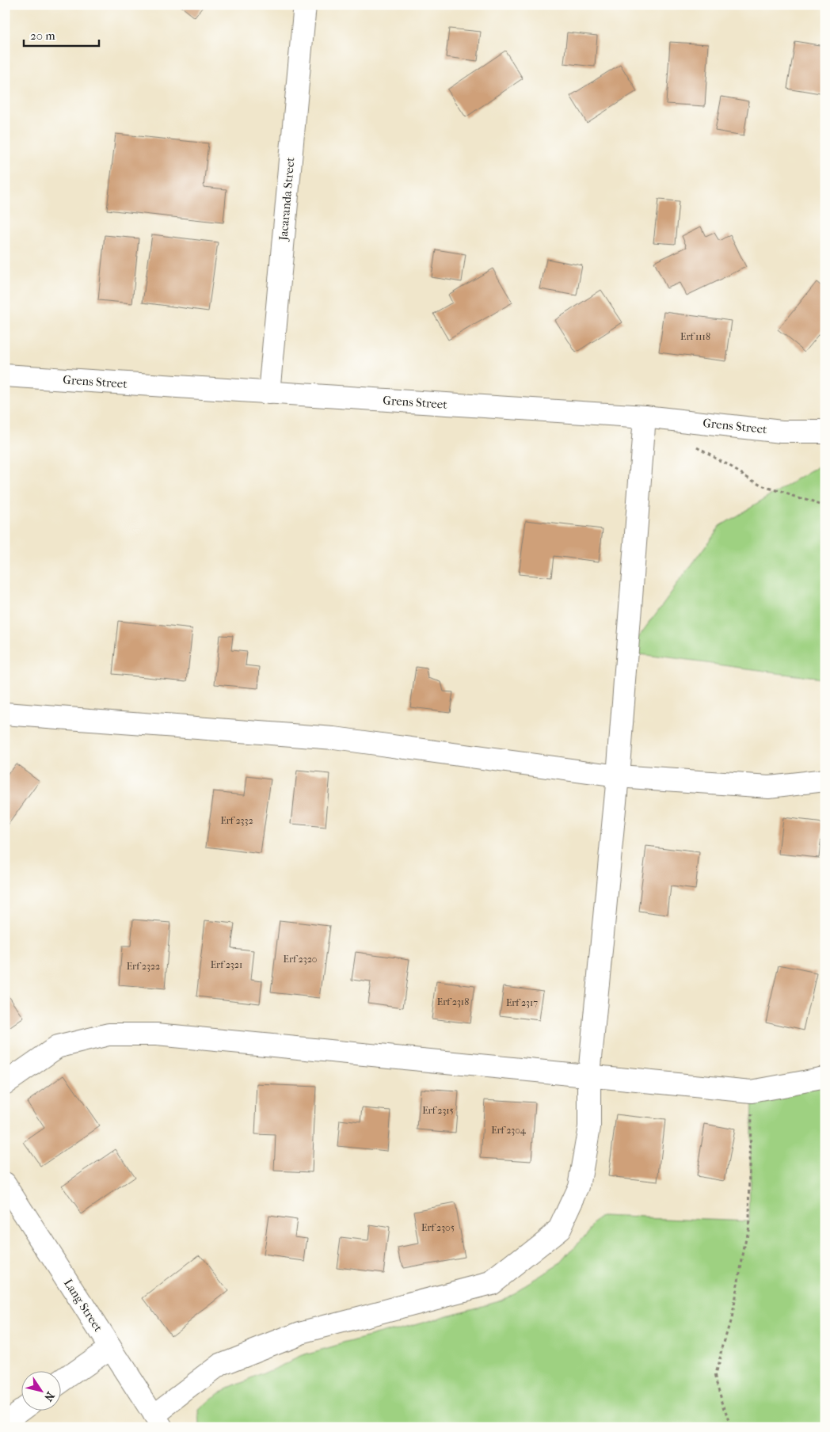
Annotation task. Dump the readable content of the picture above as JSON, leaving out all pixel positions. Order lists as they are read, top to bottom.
{
  "streets": {
    "street": ["Jacaranda Street", "Grens Street", "Lang Street"]
  },
  "crossings": [
    ["Jacaranda Street", "Grens Street"]
  ],
  "house_numbers": [
    "Erf 1118",
    "Erf 2332",
    "Erf 2320",
    "Erf 2321",
    "Erf 2322",
    "Erf 2318",
    "Erf 2317",
    "Erf 2315",
    "Erf 2304",
    "Erf 2305"
  ],
  "scale_bar": "20 m",
  "north": "bottom right"
}
